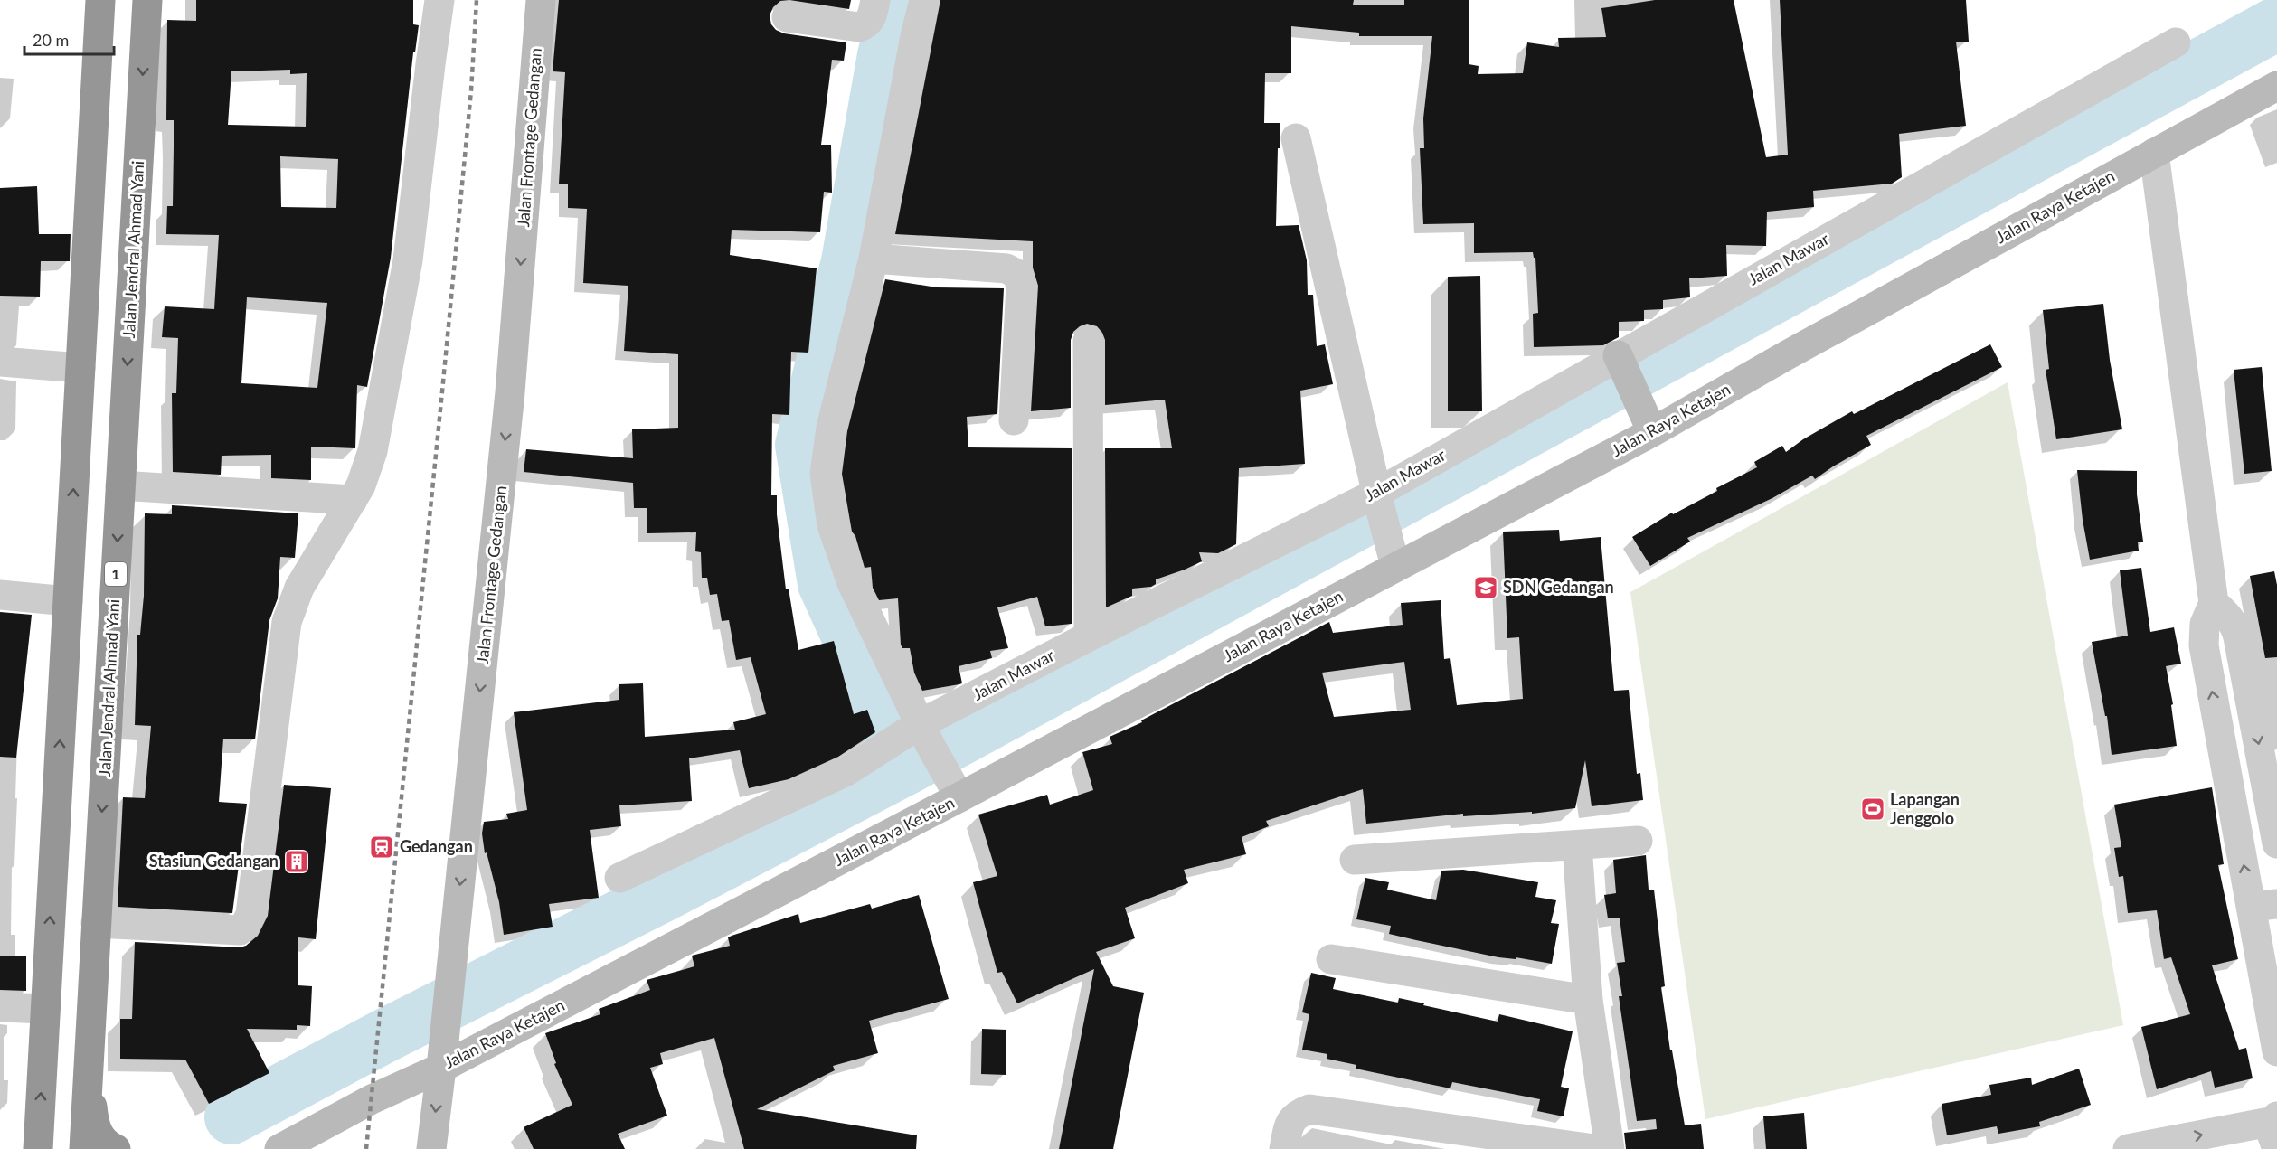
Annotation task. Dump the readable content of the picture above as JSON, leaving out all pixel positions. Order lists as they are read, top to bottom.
{
  "streets": {
    "highway": ["Jalan Jendral Ahmad Yani", "1"],
    "street": ["Jalan Frontage Gedangan", "Jalan Raya Ketajen", "Jalan Mawar"]
  },
  "crossings": [
    ["Jalan Frontage Gedangan", "Jalan Raya Ketajen"]
  ],
  "places": {
    "school or university": ["SDN Gedangan"],
    "sports": ["Lapangan Jenggolo"],
    "station": ["Gedangan"],
    "building": ["Stasiun Gedangan"]
  },
  "scale_bar": "20 m"
}
